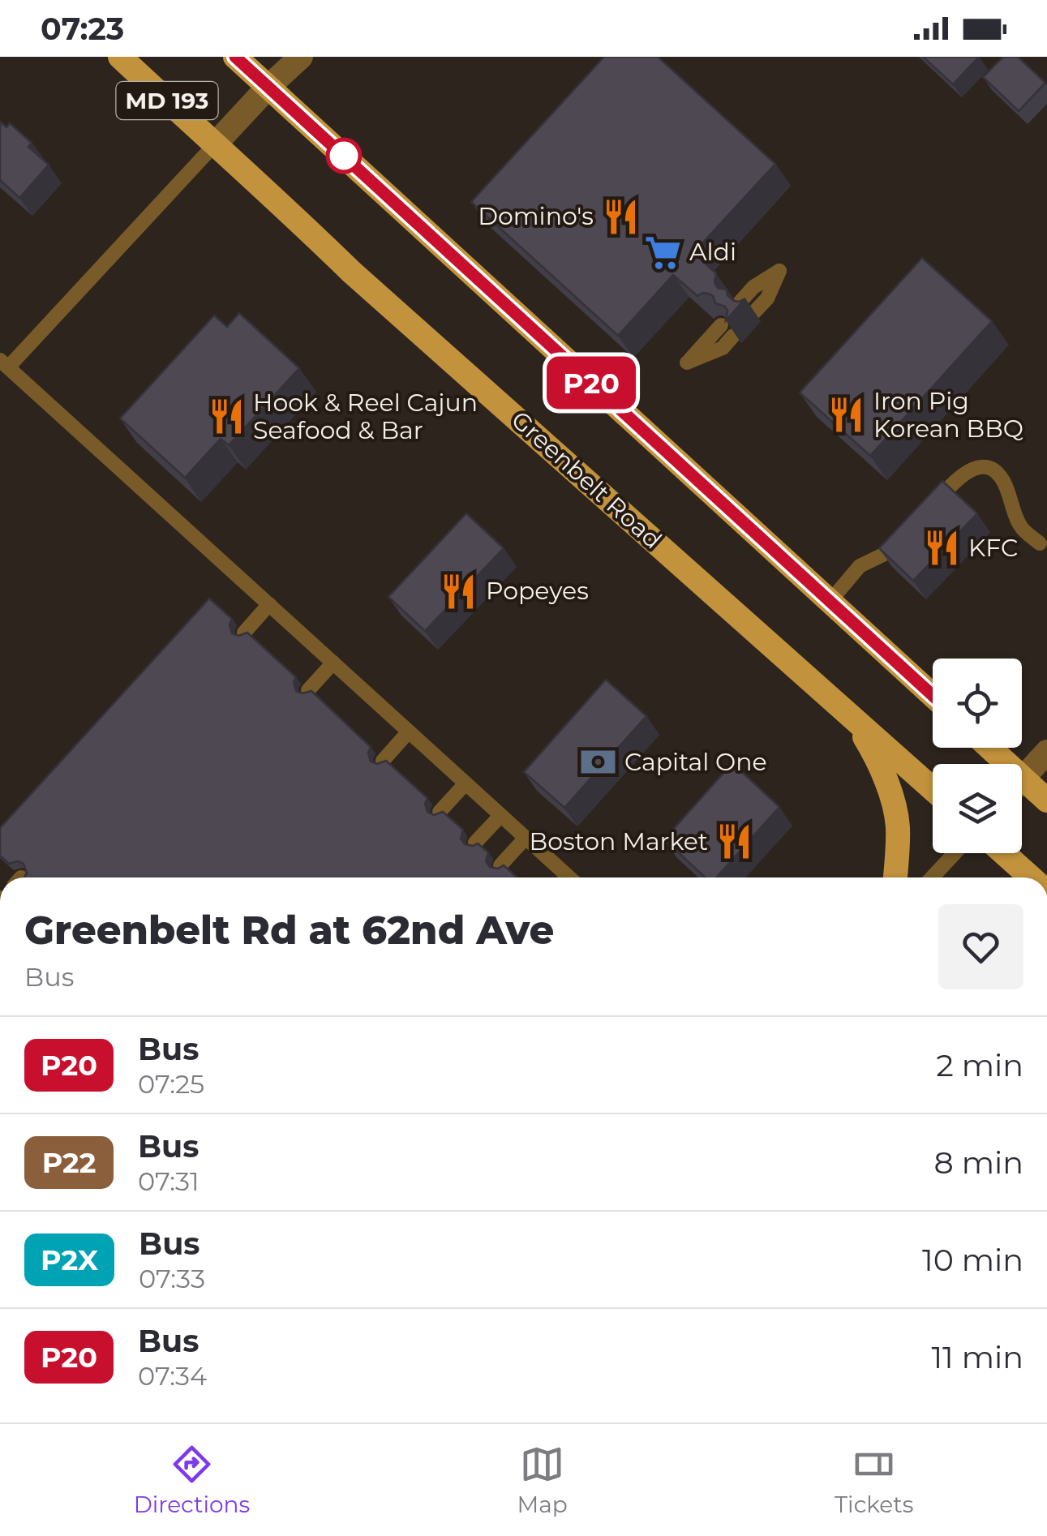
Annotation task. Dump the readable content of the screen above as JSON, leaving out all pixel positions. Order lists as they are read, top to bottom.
{
  "streets": {
    "main road": ["MD 193", "Greenbelt Road"]
  },
  "places": {
    "restaurant": [
      "Domino's",
      "Iron Pig Korean BBQ",
      "Hook & Reel Cajun Seafood & Bar",
      "KFC",
      "Popeyes",
      "Boston Market"
    ],
    "supermarket": ["Aldi"],
    "bank": ["Capital One"]
  },
  "lines": ["bus line P20"],
  "page": {
    "status": "07:23",
    "on_map": "P20",
    "heading": ["Greenbelt Rd at 62nd Ave", "Bus"],
    "list": [
      {
        "mark": "P20",
        "name": "Bus",
        "note": "07:25",
        "value": "2 min"
      },
      {
        "mark": "P22",
        "name": "Bus",
        "note": "07:31",
        "value": "8 min"
      },
      {
        "mark": "P2X",
        "name": "Bus",
        "note": "07:33",
        "value": "10 min"
      },
      {
        "mark": "P20",
        "name": "Bus",
        "note": "07:34",
        "value": "11 min"
      }
    ],
    "tabs": ["Directions", "Map", "Tickets"]
  }
}
